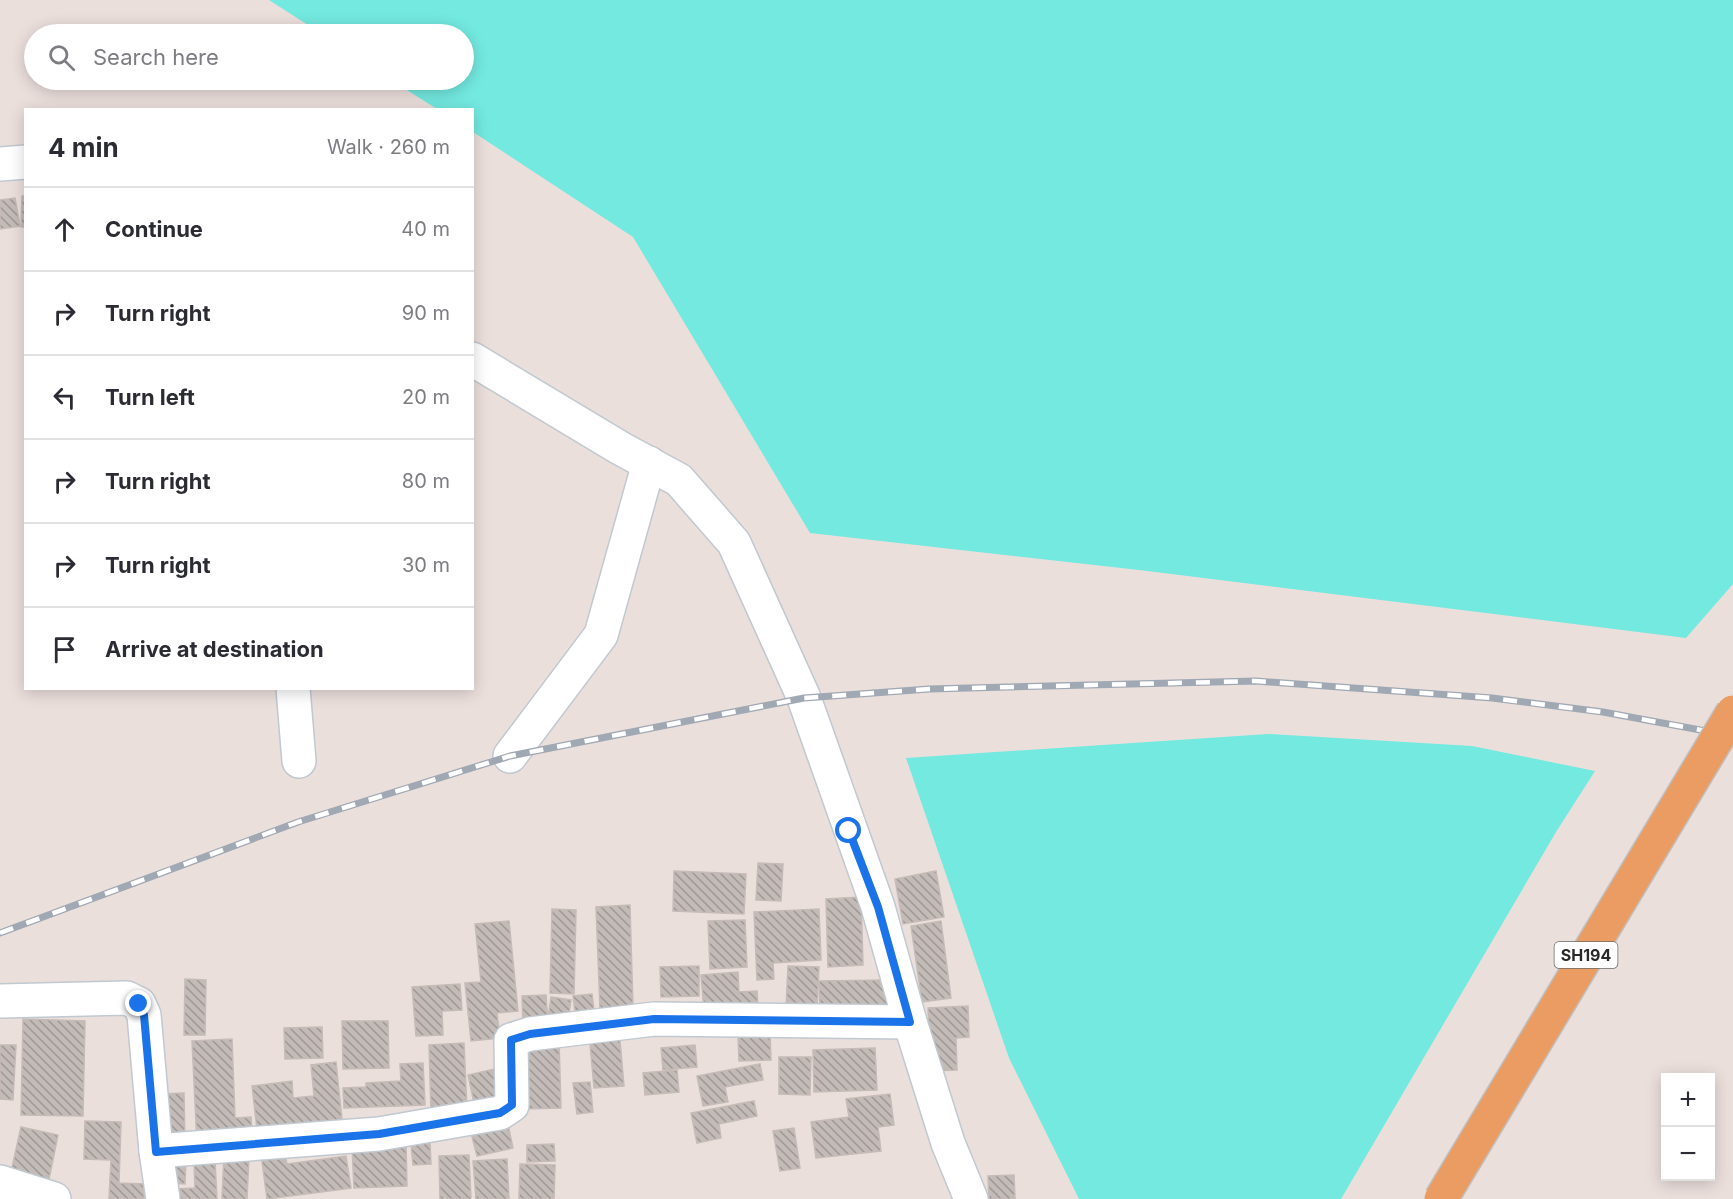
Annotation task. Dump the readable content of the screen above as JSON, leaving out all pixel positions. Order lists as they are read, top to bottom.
{
  "streets": {
    "main road": ["SH194"]
  },
  "page": {
    "search": "Search here",
    "heading": ["4 min", "Walk · 260 m"],
    "list": [
      ["Continue", "40 m"],
      ["Turn right", "90 m"],
      ["Turn left", "20 m"],
      ["Turn right", "80 m"],
      ["Turn right", "30 m"],
      "Arrive at destination"
    ],
    "map_buttons": ["+", "−"]
  }
}
